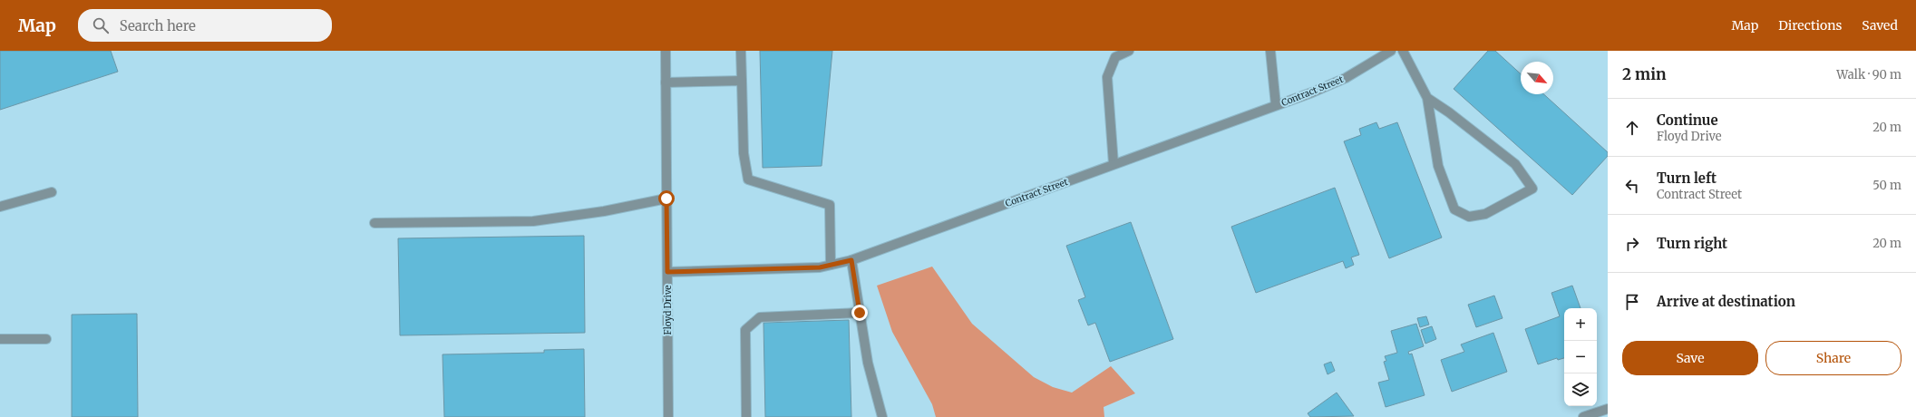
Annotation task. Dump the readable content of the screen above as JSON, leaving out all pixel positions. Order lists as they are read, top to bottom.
{
  "streets": {
    "street": ["Contract Street", "Floyd Drive"]
  },
  "crossings": [
    ["Contract Street", "Floyd Drive"]
  ],
  "north": "bottom right",
  "page": {
    "header": "Map",
    "search": "Search here",
    "nav": ["Map", "Directions", "Saved"],
    "heading": ["2 min", "Walk · 90 m"],
    "list": [
      ["Continue", "Floyd Drive", "20 m"],
      ["Turn left", "Contract Street", "50 m"],
      ["Turn right", "20 m"],
      "Arrive at destination"
    ],
    "map_buttons": ["+", "−"],
    "buttons": ["Save", "Share"]
  }
}
